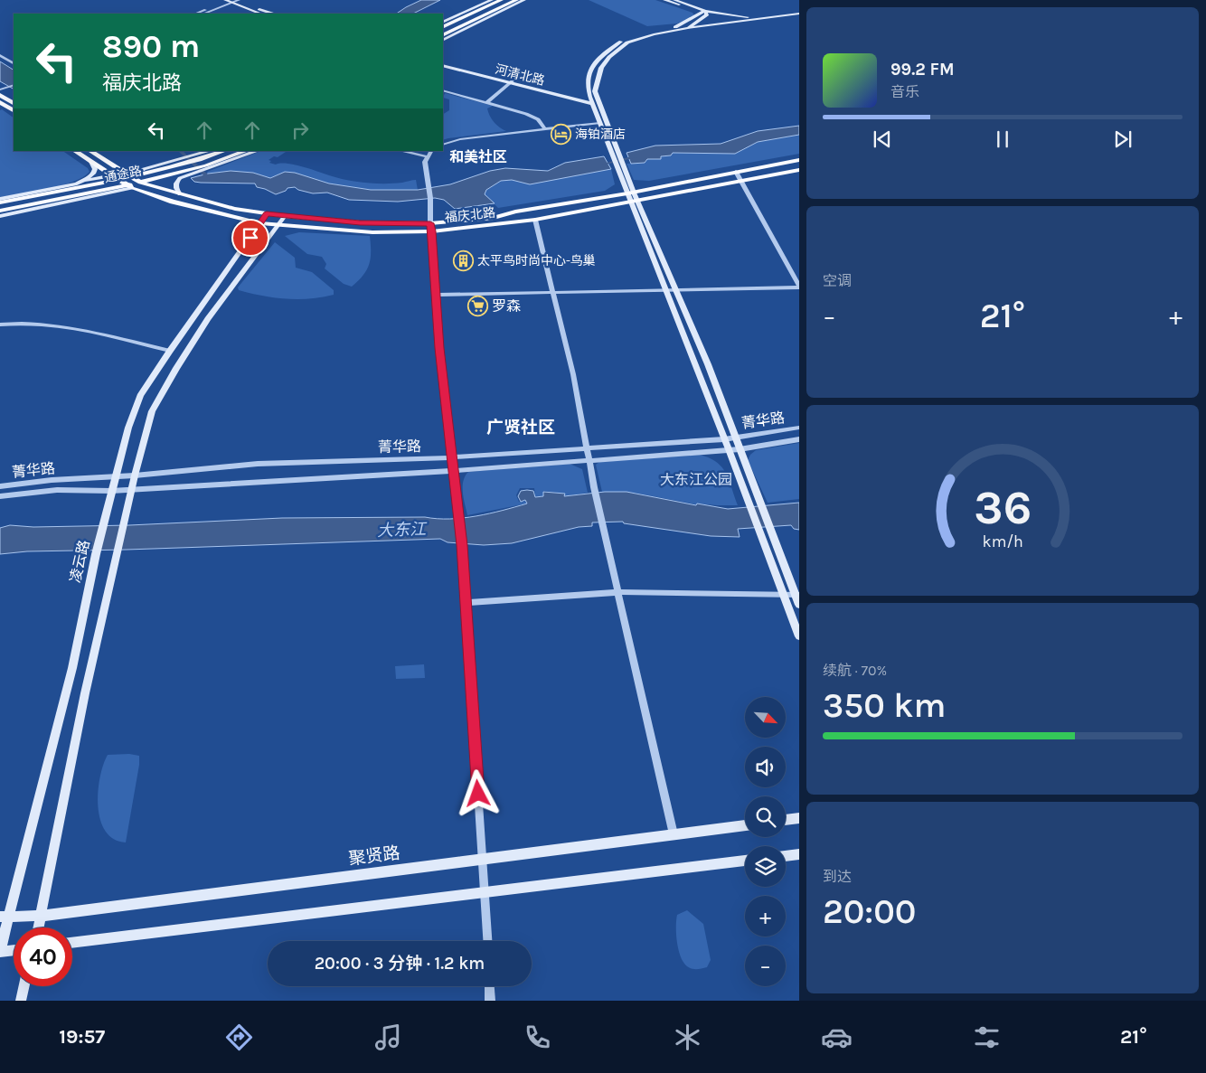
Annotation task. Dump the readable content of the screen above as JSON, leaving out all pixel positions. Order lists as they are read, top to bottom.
{
  "streets": {
    "main road": [
      "河清北路",
      "通途路",
      "福庆北路",
      "凌云路",
      "聚贤路"
    ],
    "street": ["菁华路"]
  },
  "crossings": [
    ["通途路", "福庆北路"],
    ["福庆北路", "凌云路"],
    ["菁华路", "凌云路"],
    ["凌云路", "聚贤路"]
  ],
  "districts": ["和美社区", "广贤社区"],
  "water": ["大东江"],
  "parks": ["大东江公园"],
  "places": {
    "hotel": ["海铂酒店"],
    "building": ["太平鸟时尚中心-鸟巢"],
    "supermarket": ["罗森"]
  },
  "north": "bottom right",
  "page": {
    "turn": ["890 m", "福庆北路"],
    "song": ["99.2 FM", "音乐"],
    "tile": [
      "空调",
      ["续航 · 70%", "350 km"],
      ["到达", "20:00"]
    ],
    "heat": ["−", "21°", "+"],
    "map_buttons": ["+", "−"],
    "limit": "40",
    "trip": "20:00 · 3 分钟 · 1.2 km",
    "tabs": ["19:57", "21°"],
    "gauge": ["36", "km/h"]
  }
}
